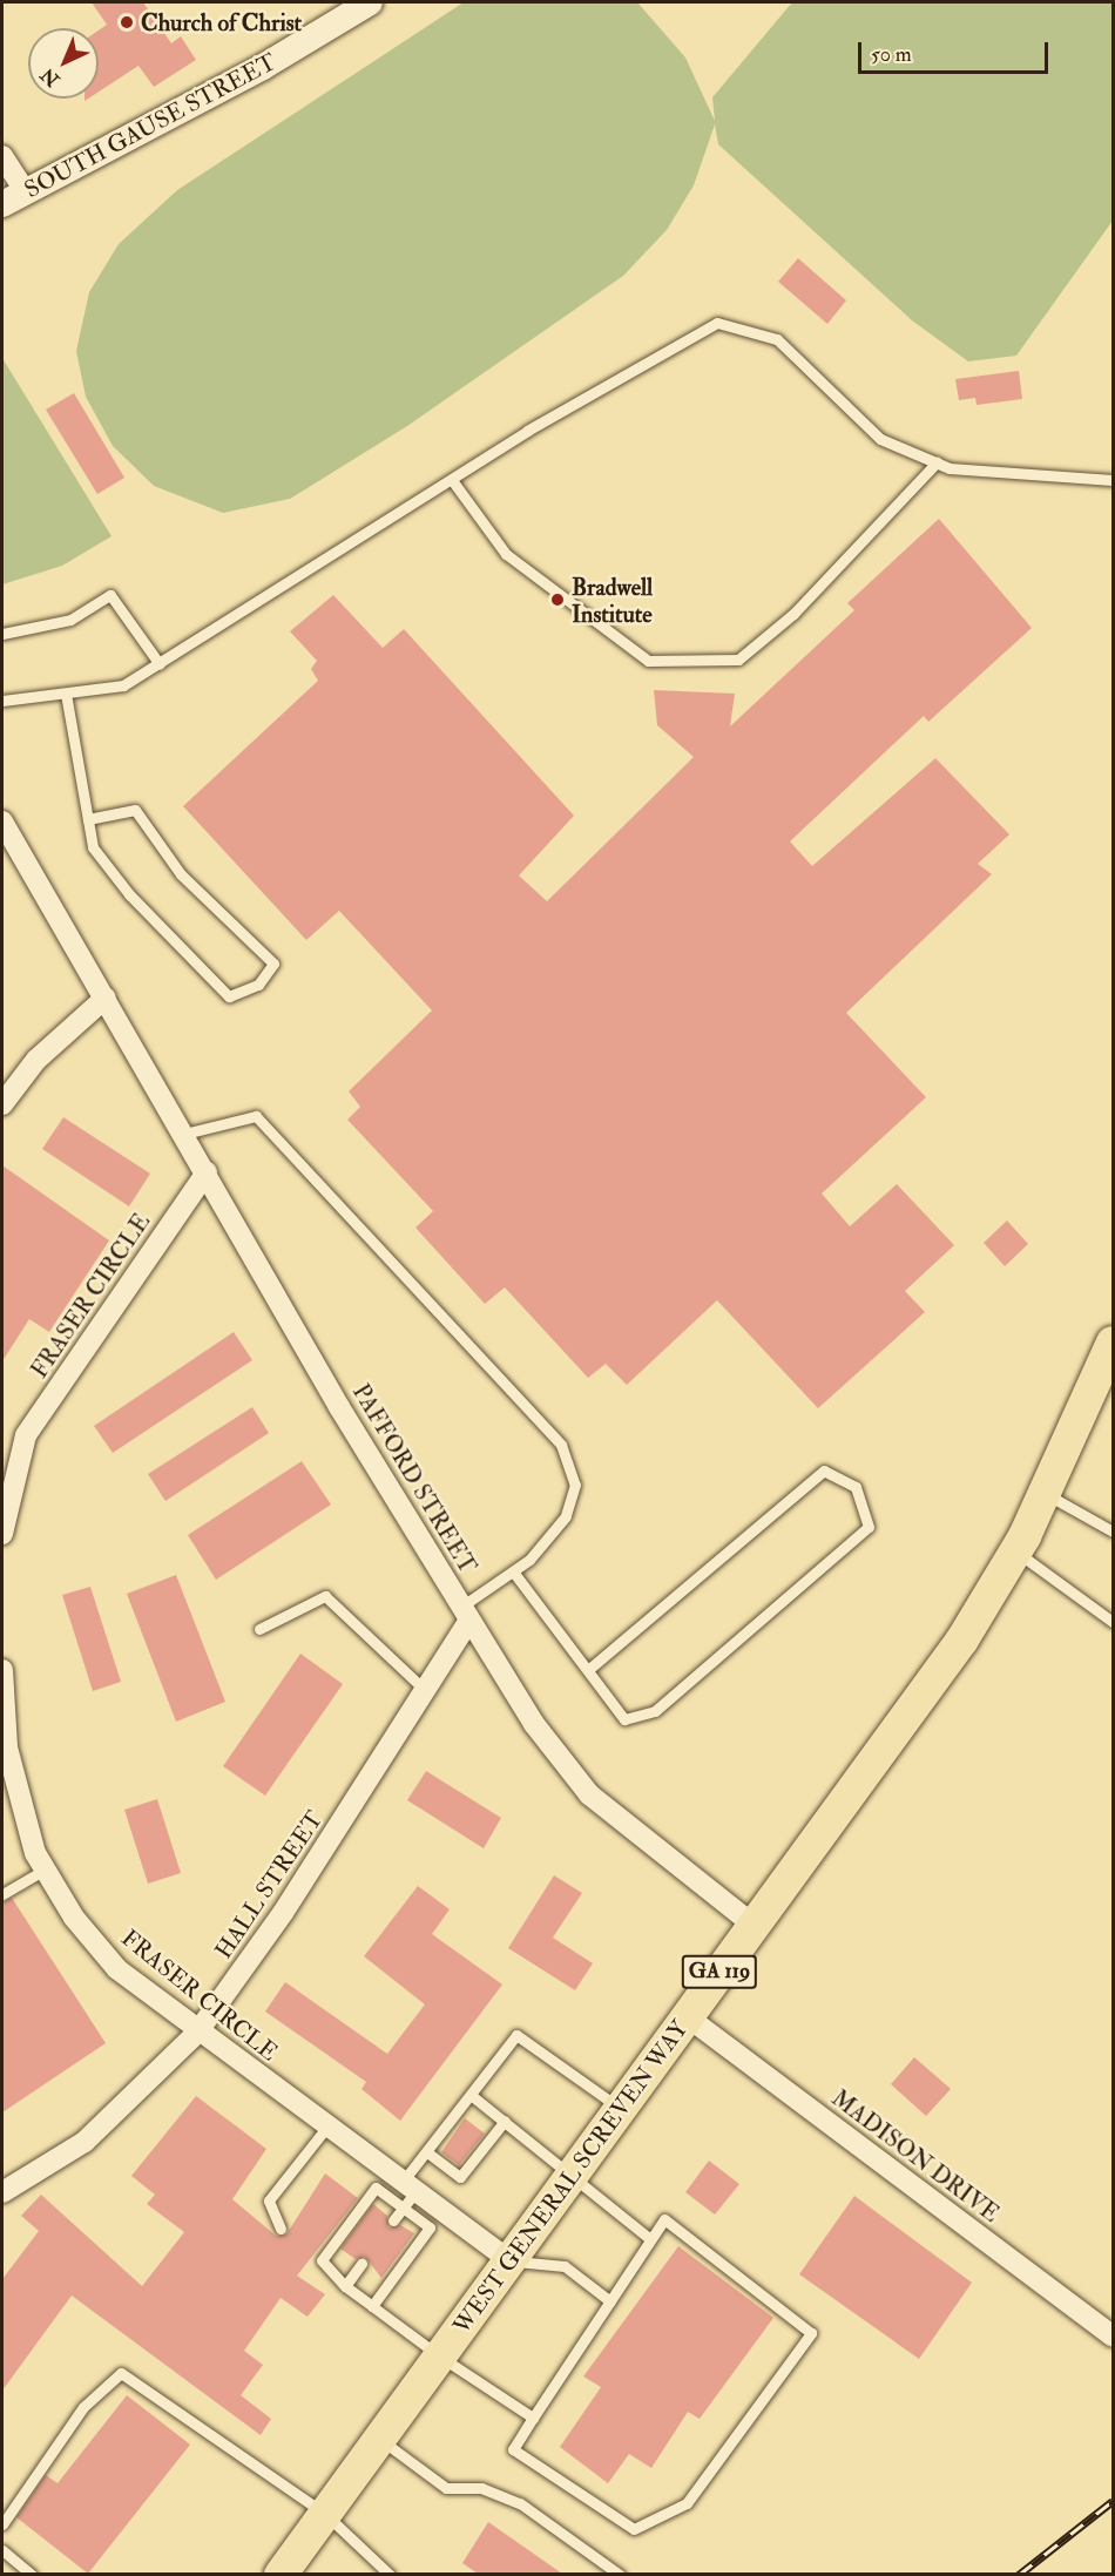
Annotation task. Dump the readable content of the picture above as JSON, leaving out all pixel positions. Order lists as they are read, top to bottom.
{
  "streets": {
    "main road": ["GA 119", "WEST GENERAL SCREVEN WAY"],
    "street": [
      "SOUTH GAUSE STREET",
      "FRASER CIRCLE",
      "PAFFORD STREET",
      "HALL STREET",
      "MADISON DRIVE"
    ]
  },
  "crossings": [
    ["FRASER CIRCLE", "PAFFORD STREET"],
    ["FRASER CIRCLE", "HALL STREET"],
    ["FRASER CIRCLE", "WEST GENERAL SCREVEN WAY"],
    ["PAFFORD STREET", "HALL STREET"],
    ["PAFFORD STREET", "WEST GENERAL SCREVEN WAY"],
    ["MADISON DRIVE", "WEST GENERAL SCREVEN WAY"]
  ],
  "places": ["Church of Christ", "Bradwell Institute"],
  "scale_bar": "50 m",
  "north": "bottom left"
}
